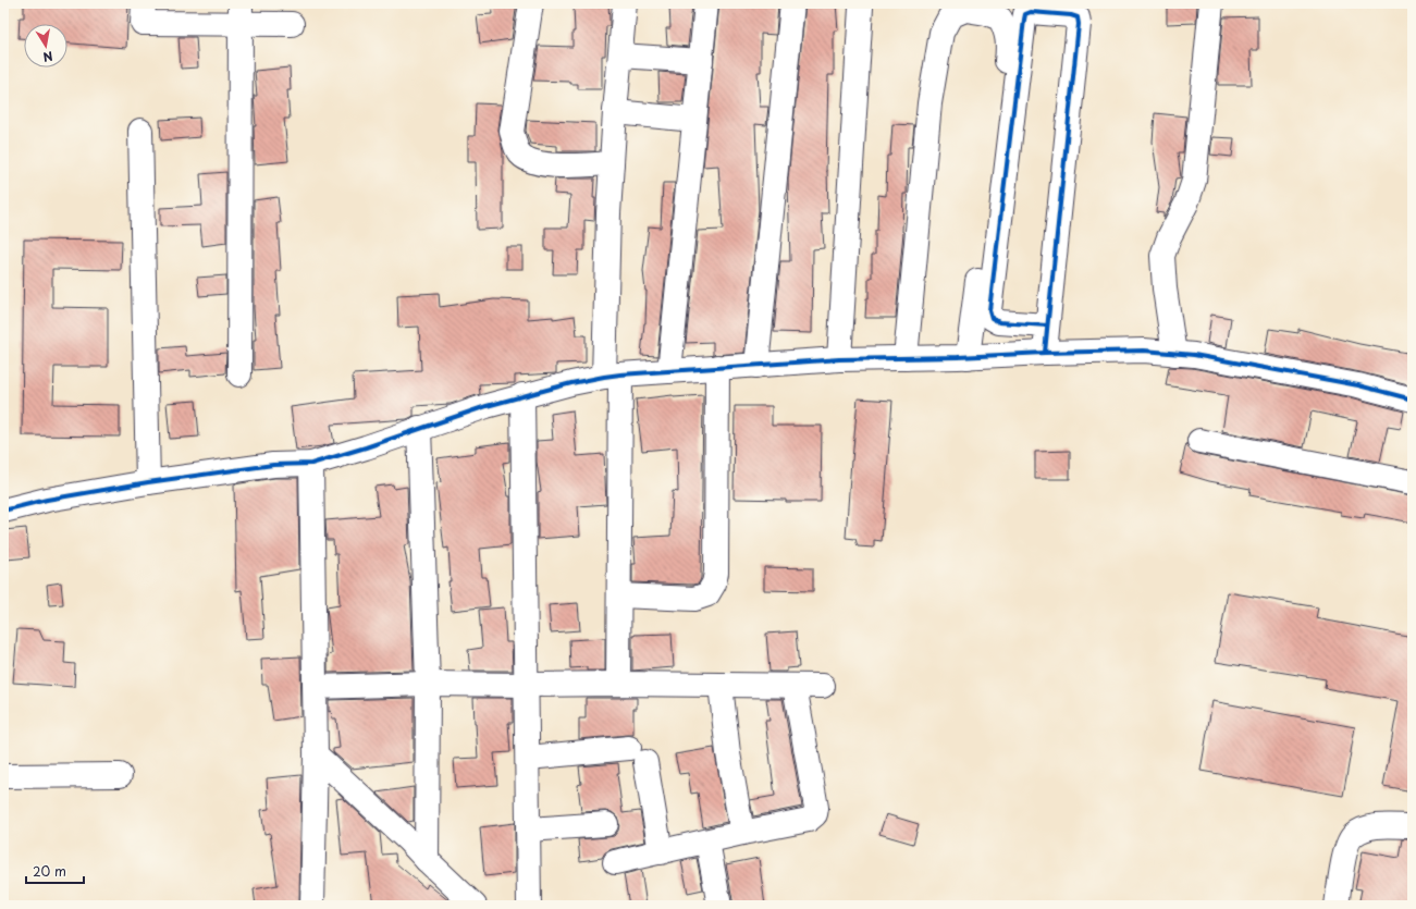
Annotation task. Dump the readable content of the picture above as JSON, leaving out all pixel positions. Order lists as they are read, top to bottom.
{
  "scale_bar": "20 m",
  "north": "bottom"
}
